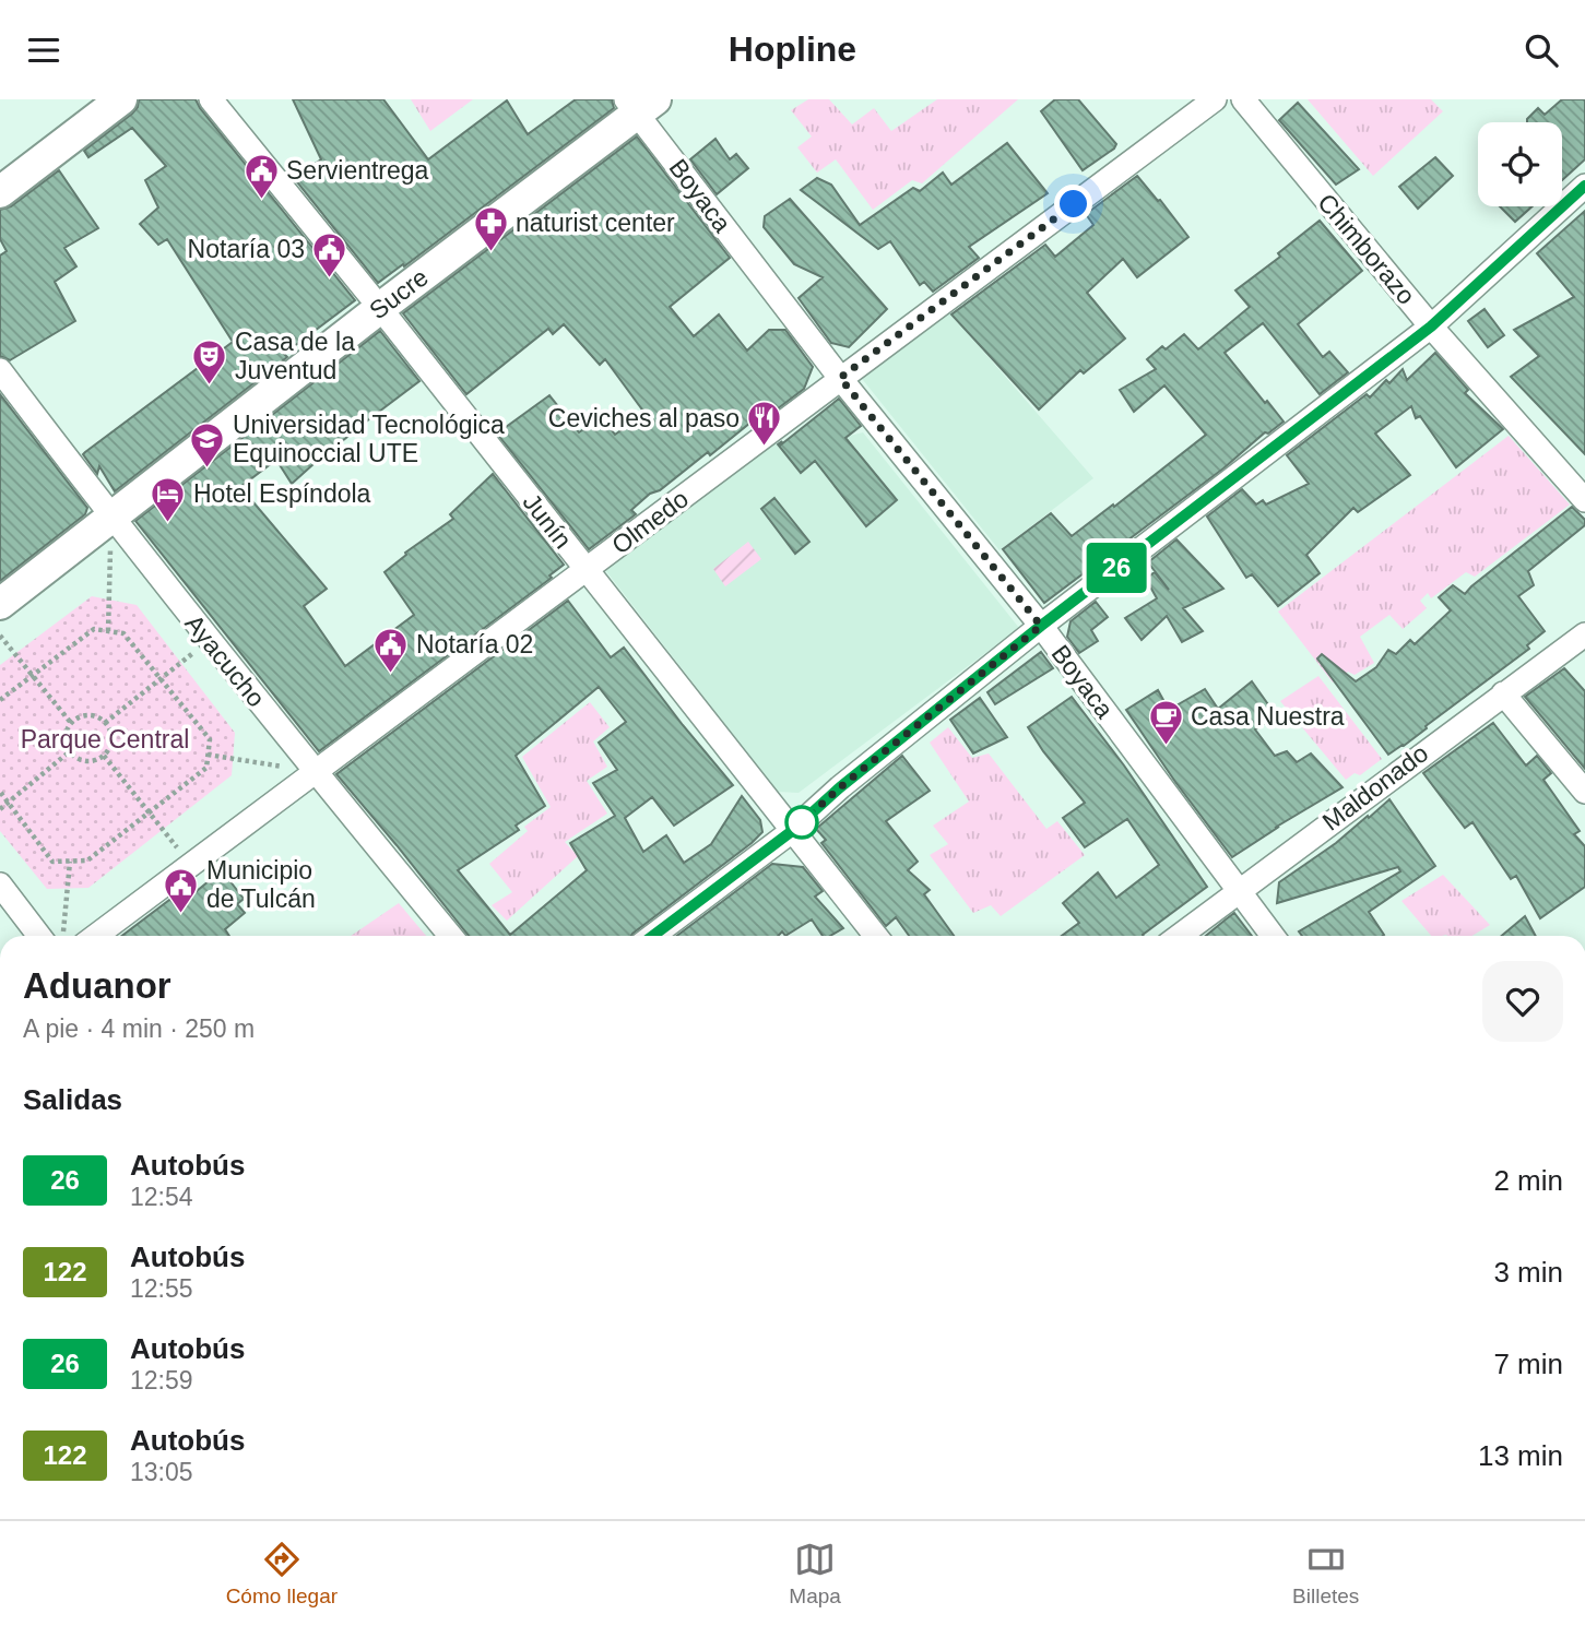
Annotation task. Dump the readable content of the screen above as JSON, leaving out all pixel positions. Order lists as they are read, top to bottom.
{
  "streets": {
    "main road": ["Sucre"],
    "street": [
      "Boyaca",
      "Chimborazo",
      "Junín",
      "Olmedo",
      "Ayacucho",
      "Maldonado"
    ]
  },
  "crossings": [
    ["Boyaca", "Sucre"],
    ["Boyaca", "Olmedo"],
    ["Boyaca", "Maldonado"],
    ["Sucre", "Junín"],
    ["Sucre", "Ayacucho"],
    ["Junín", "Olmedo"],
    ["Olmedo", "Ayacucho"]
  ],
  "parks": ["Parque Central"],
  "places": {
    "public building": [
      "Servientrega",
      "Notaría 03",
      "Notaría 02",
      "Municipio de Tulcán"
    ],
    "pharmacy": ["naturist center"],
    "theatre": ["Casa de la Juventud"],
    "restaurant": ["Ceviches al paso"],
    "school or university": ["Universidad Tecnológica Equinoccial UTE"],
    "hotel": ["Hotel Espíndola"],
    "cafe": ["Casa Nuestra"]
  },
  "lines": ["bus line 26"],
  "page": {
    "header": "Hopline",
    "on_map": "26",
    "heading": [
      ["Aduanor", "A pie · 4 min · 250 m"],
      "Salidas"
    ],
    "list": [
      {
        "mark": "26",
        "name": "Autobús",
        "note": "12:54",
        "value": "2 min"
      },
      {
        "mark": "122",
        "name": "Autobús",
        "note": "12:55",
        "value": "3 min"
      },
      {
        "mark": "26",
        "name": "Autobús",
        "note": "12:59",
        "value": "7 min"
      },
      {
        "mark": "122",
        "name": "Autobús",
        "note": "13:05",
        "value": "13 min"
      }
    ],
    "tabs": ["Cómo llegar", "Mapa", "Billetes"]
  }
}
